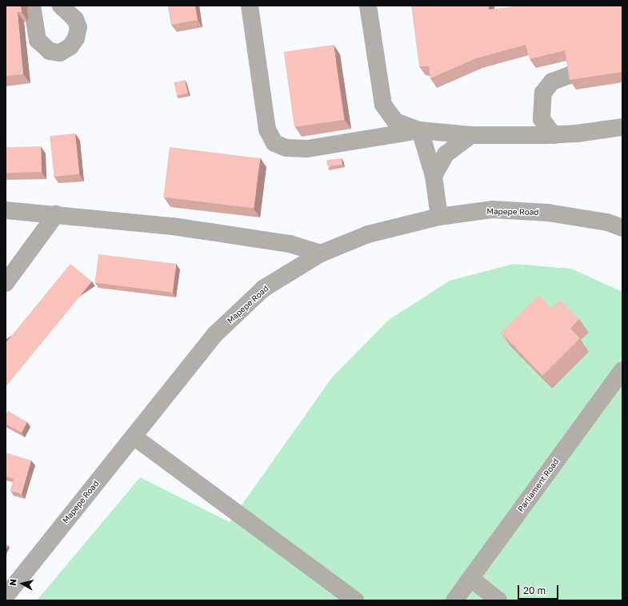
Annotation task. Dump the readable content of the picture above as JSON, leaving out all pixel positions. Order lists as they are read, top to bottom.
{
  "streets": {
    "street": ["Mapepe Road", "Parliament Road"]
  },
  "scale_bar": "20 m",
  "north": "left"
}
